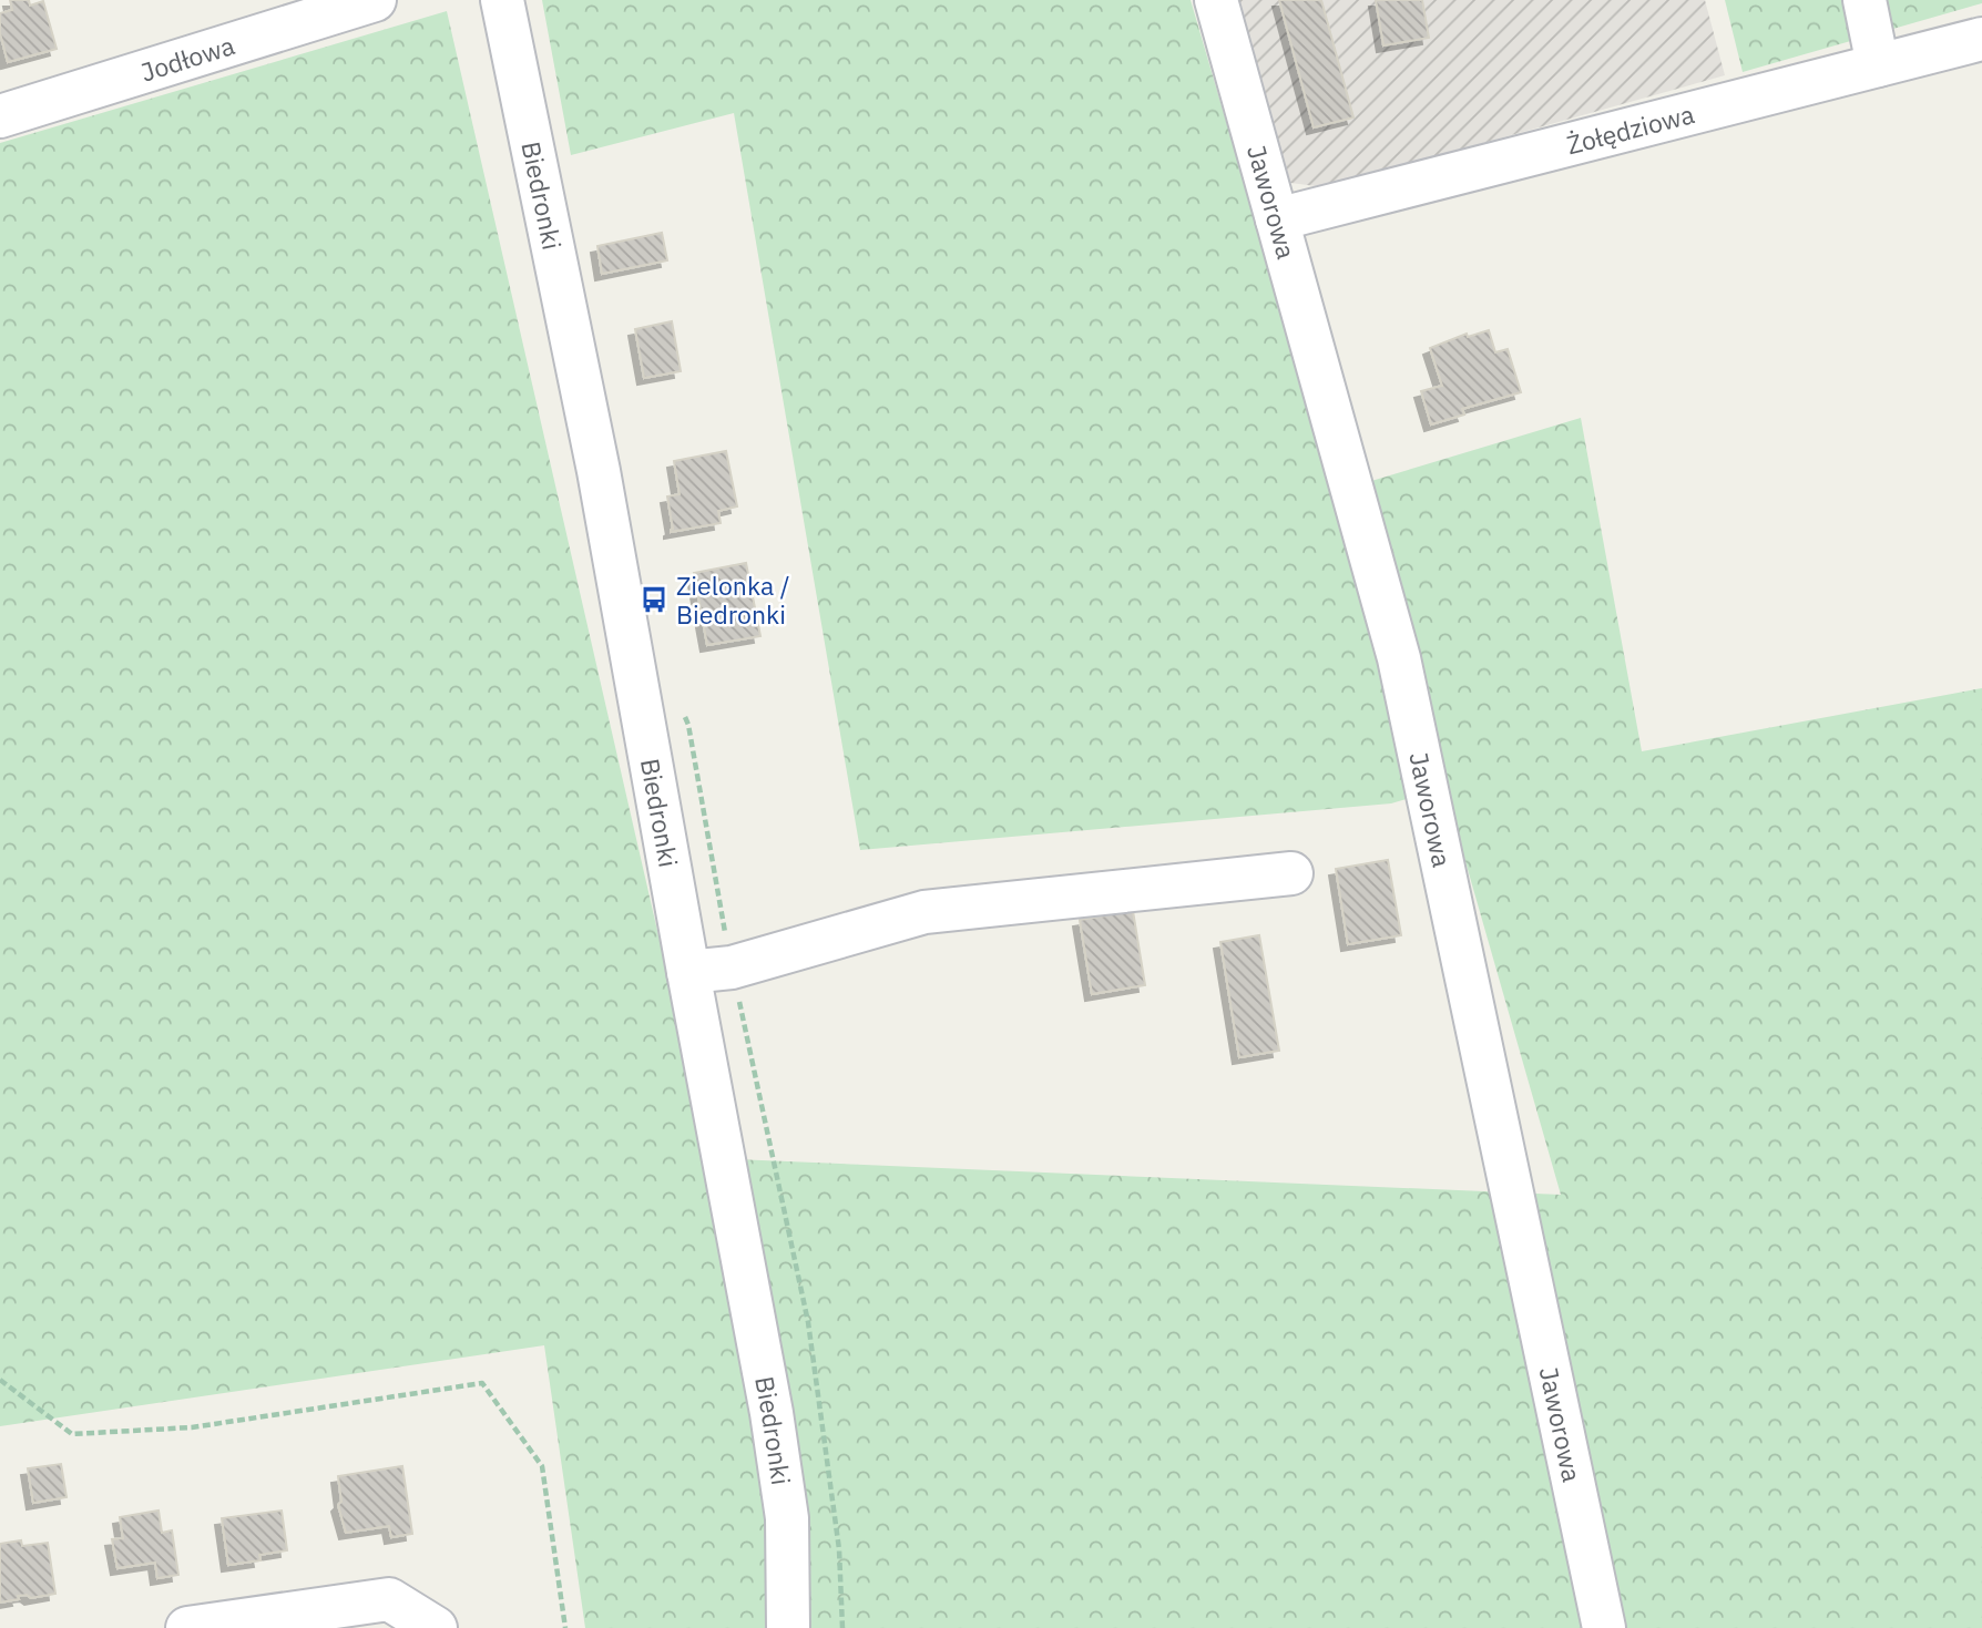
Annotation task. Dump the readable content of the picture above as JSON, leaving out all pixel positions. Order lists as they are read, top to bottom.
{
  "streets": {
    "street": [
      "Jodłowa",
      "Żołędziowa",
      "Biedronki",
      "Jaworowa"
    ]
  },
  "crossings": [
    ["Żołędziowa", "Jaworowa"]
  ],
  "places": {
    "bus stop": ["Zielonka / Biedronki"]
  }
}
